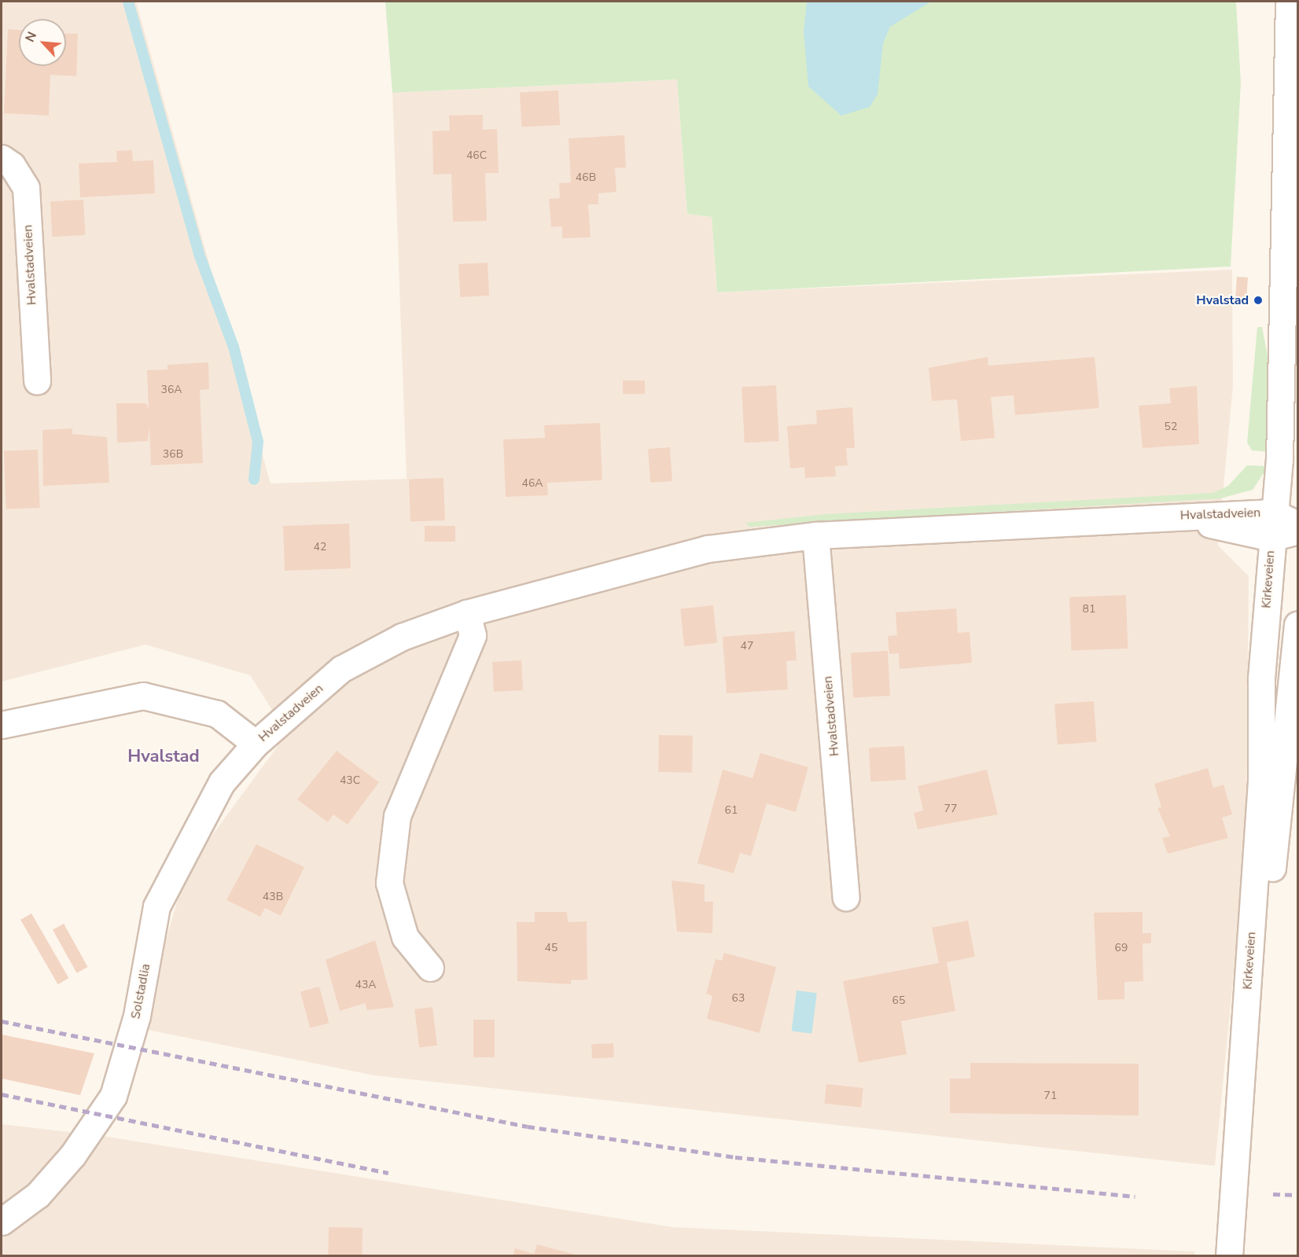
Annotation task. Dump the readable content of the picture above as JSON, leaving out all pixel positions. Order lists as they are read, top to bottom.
{
  "streets": {
    "street": ["Hvalstadveien", "Kirkeveien", "Solstadlia"]
  },
  "crossings": [
    ["Hvalstadveien", "Kirkeveien"],
    ["Hvalstadveien", "Solstadlia"]
  ],
  "districts": ["Hvalstad"],
  "places": ["Hvalstad"],
  "house_numbers": [
    "46C",
    "46B",
    "36A",
    "52",
    "36B",
    "46A",
    "42",
    "81",
    "47",
    "43C",
    "77",
    "61",
    "43B",
    "45",
    "69",
    "43A",
    "63",
    "65",
    "71"
  ],
  "north": "top left"
}
